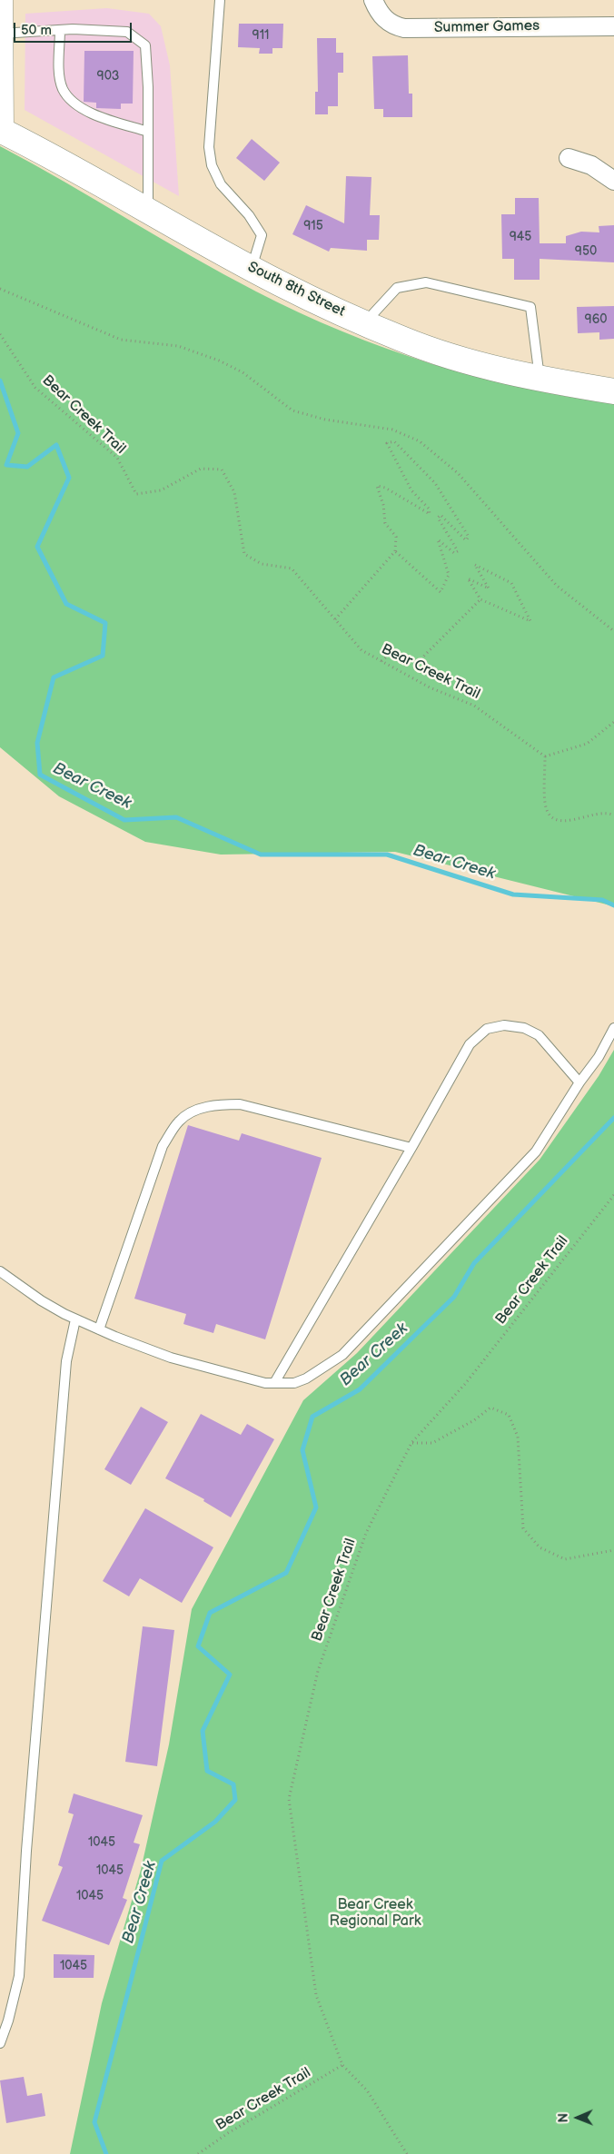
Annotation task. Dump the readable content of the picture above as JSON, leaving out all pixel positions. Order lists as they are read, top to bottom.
{
  "streets": {
    "main road": ["South 8th Street"],
    "street": ["Summer Games"],
    "path": ["Bear Creek Trail"]
  },
  "water": ["Bear Creek"],
  "parks": ["Bear Creek Regional Park"],
  "house_numbers": [
    "911",
    "903",
    "915",
    "945",
    "950",
    "960",
    "1045",
    "1045",
    "1045",
    "1045"
  ],
  "scale_bar": "50 m",
  "north": "left"
}
